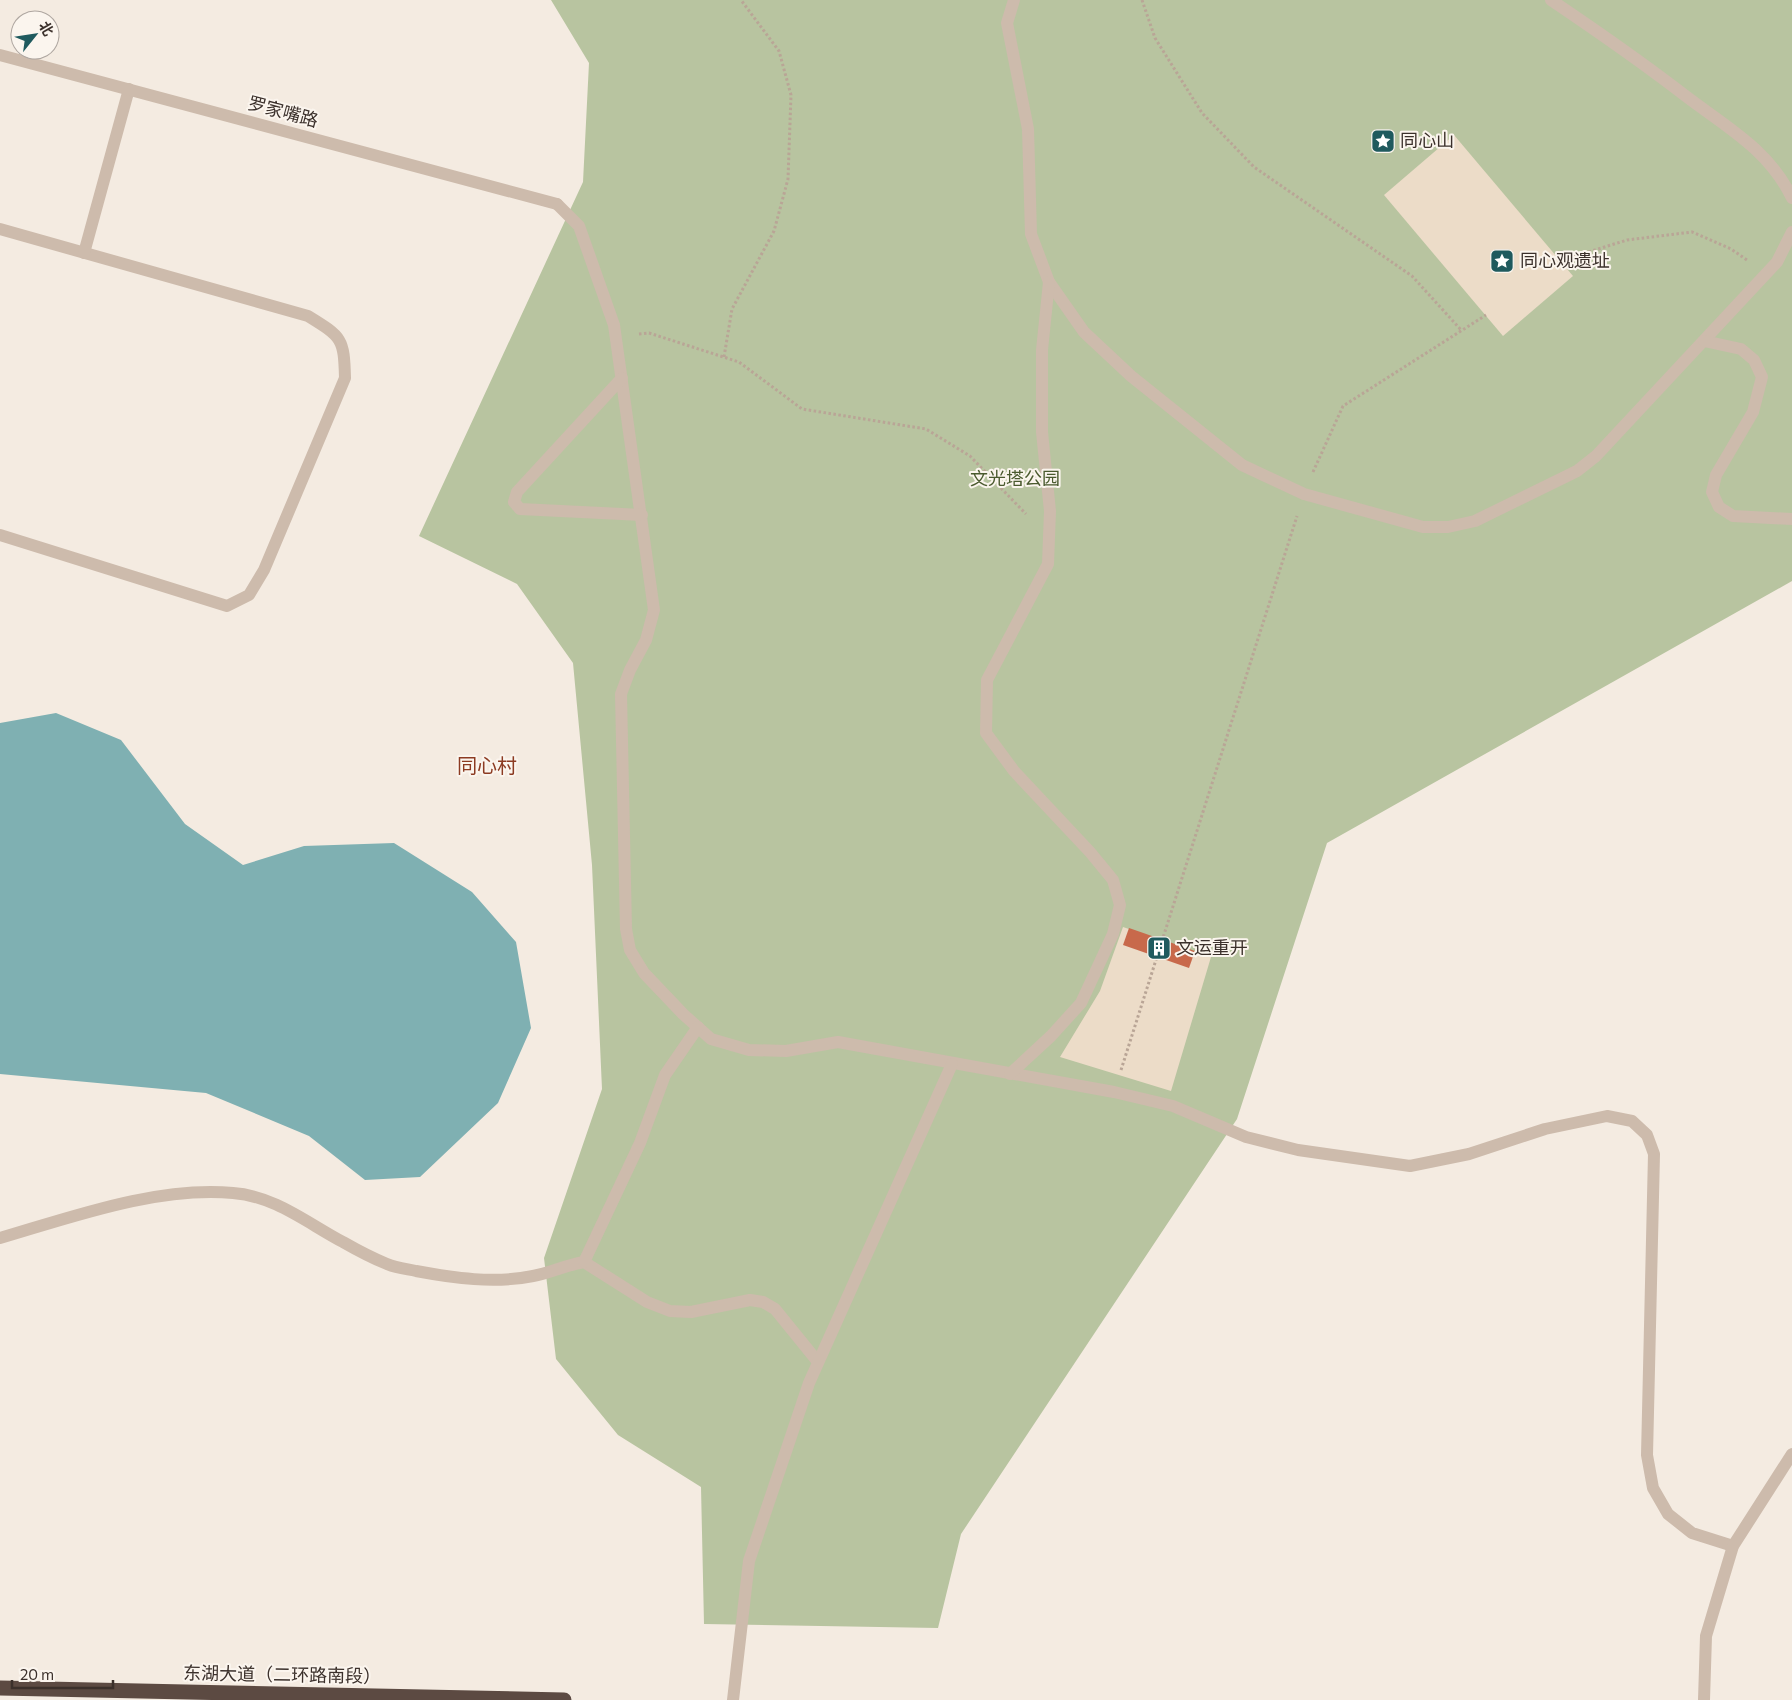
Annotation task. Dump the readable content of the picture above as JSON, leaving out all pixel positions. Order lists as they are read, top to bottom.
{
  "streets": {
    "highway": ["东湖大道（二环路南段）"],
    "street": ["罗家嘴路"]
  },
  "districts": ["同心村"],
  "parks": ["文光塔公园"],
  "places": {
    "place": ["同心山", "同心观遗址"],
    "building": ["文运重开"]
  },
  "scale_bar": "20 m",
  "north": "top right"
}
